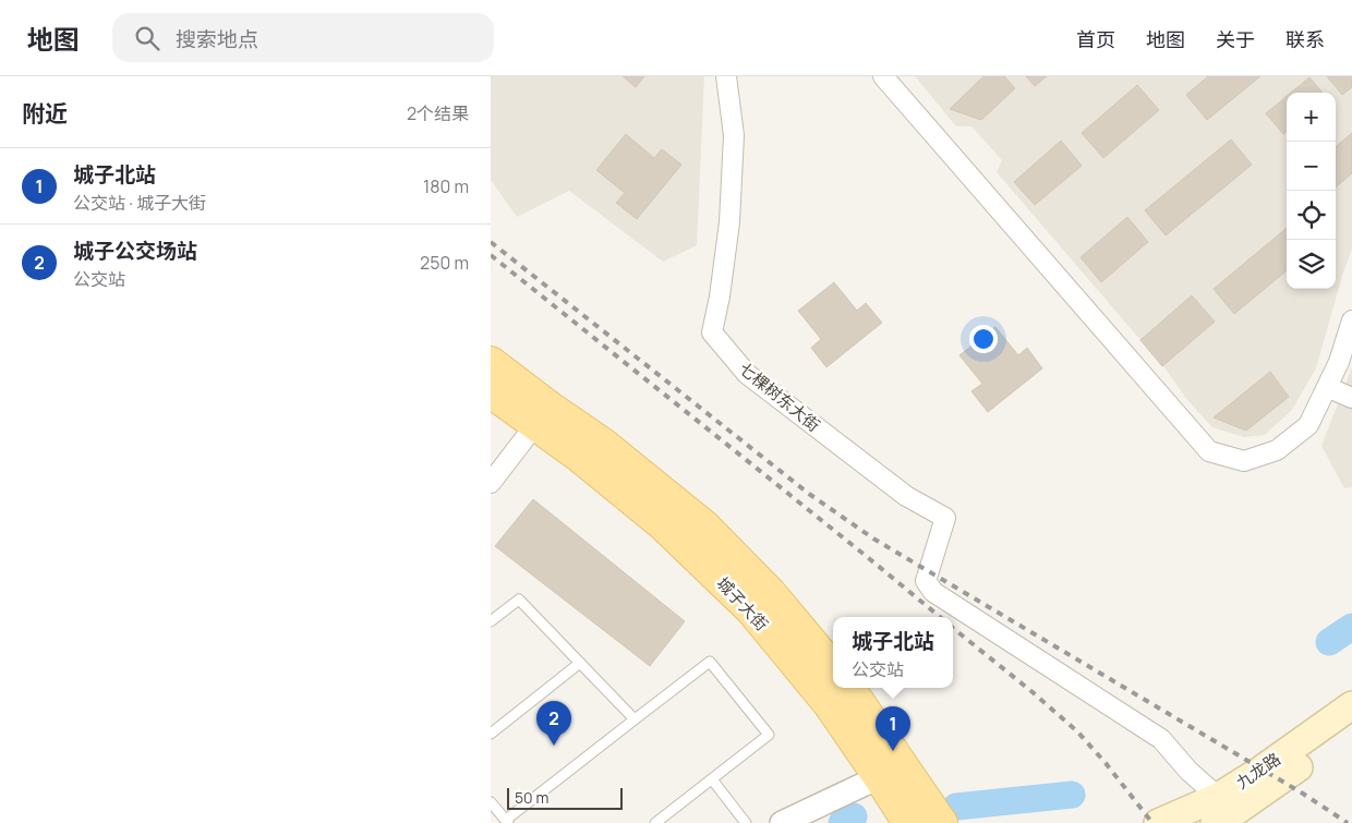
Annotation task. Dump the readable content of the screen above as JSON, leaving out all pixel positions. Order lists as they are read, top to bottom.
{
  "streets": {
    "main road": ["城子大街", "九龙路"],
    "street": ["七棵树东大街"]
  },
  "crossings": [
    ["七棵树东大街", "九龙路"]
  ],
  "scale_bar": "50 m",
  "page": {
    "header": "地图",
    "search": "搜索地点",
    "nav": [
      "首页",
      "地图",
      "关于",
      "联系"
    ],
    "heading": ["附近", "2个结果"],
    "map_buttons": ["+", "−"],
    "list": [
      {
        "mark": "1",
        "name": "城子北站",
        "note": "公交站 · 城子大街",
        "value": "180 m"
      },
      {
        "mark": "2",
        "name": "城子公交场站",
        "note": "公交站",
        "value": "250 m"
      }
    ],
    "popup": ["城子北站", "公交站"],
    "pins": ["2", "1"],
    "scale": "50 m"
  }
}
